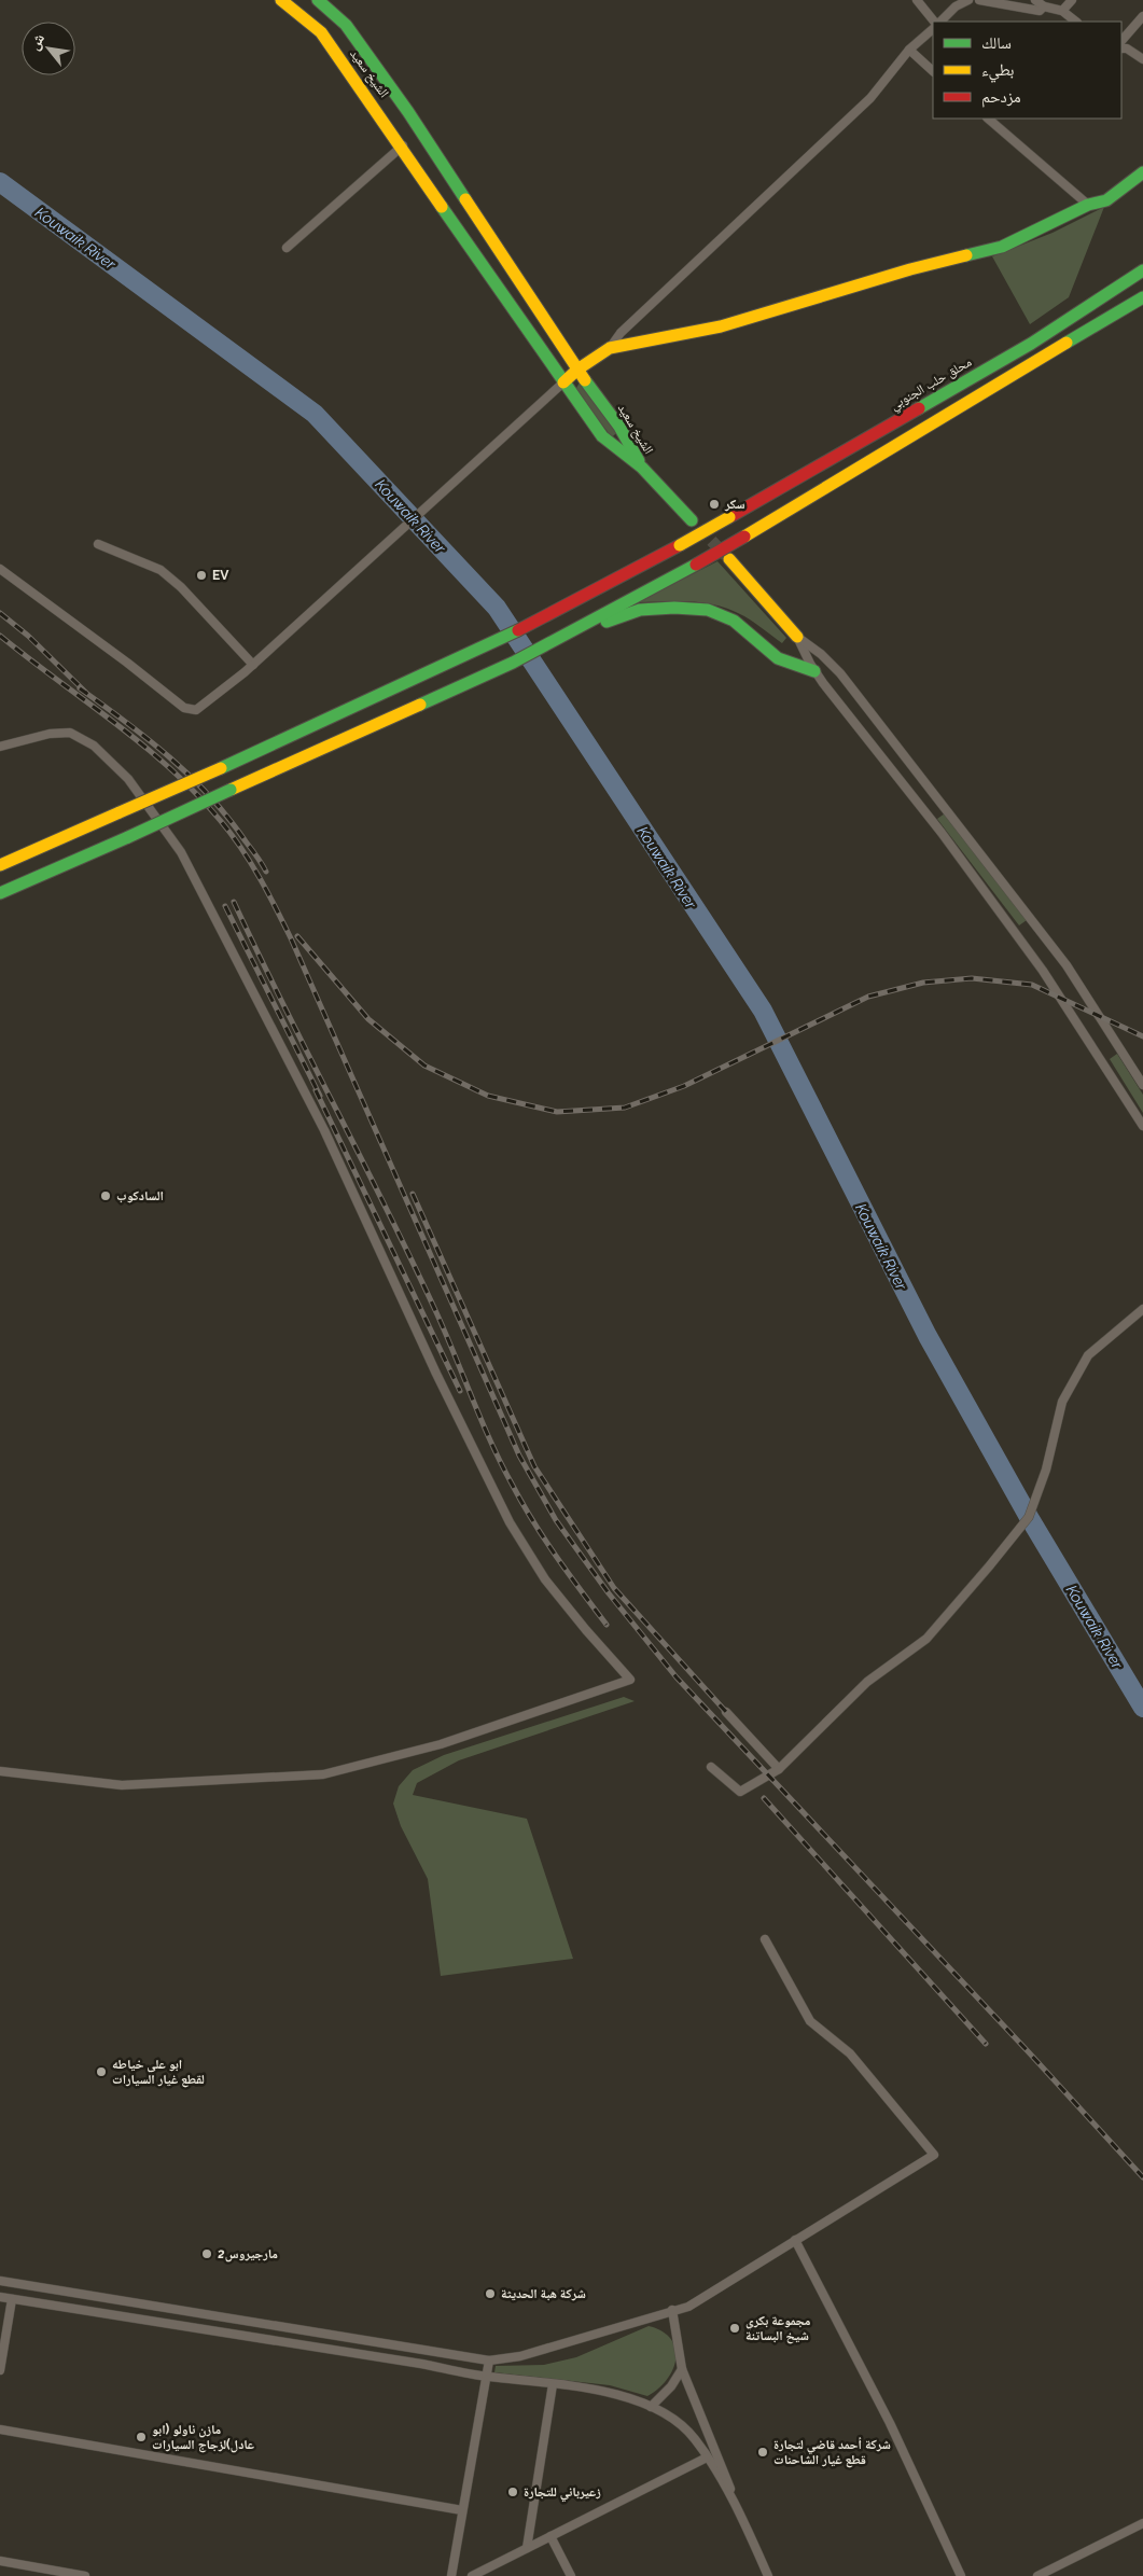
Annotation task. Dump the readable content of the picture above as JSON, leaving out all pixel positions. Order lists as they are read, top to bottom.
{
  "streets": {
    "main road": ["الشيخ سعيد", "محلق حلب الجنوبي"]
  },
  "water": ["Kouwaik River"],
  "places": [
    "سكر",
    "EV",
    "السادكوب",
    "ابو علي خياطه لقطع غيار السيارات",
    "مارجيروس2",
    "شركة هبة الحديثة",
    "مجموعة بكري شيخ البساتنة",
    "مازن ناولو (ابو عادل)لزجاج السيارات",
    "شركة أحمد قاضي لتجارة قطع غيار الشاحنات",
    "زعيرباني للتجارة"
  ],
  "legend": ["سالك", "بطيء", "مزدحم"],
  "north": "top left"
}
